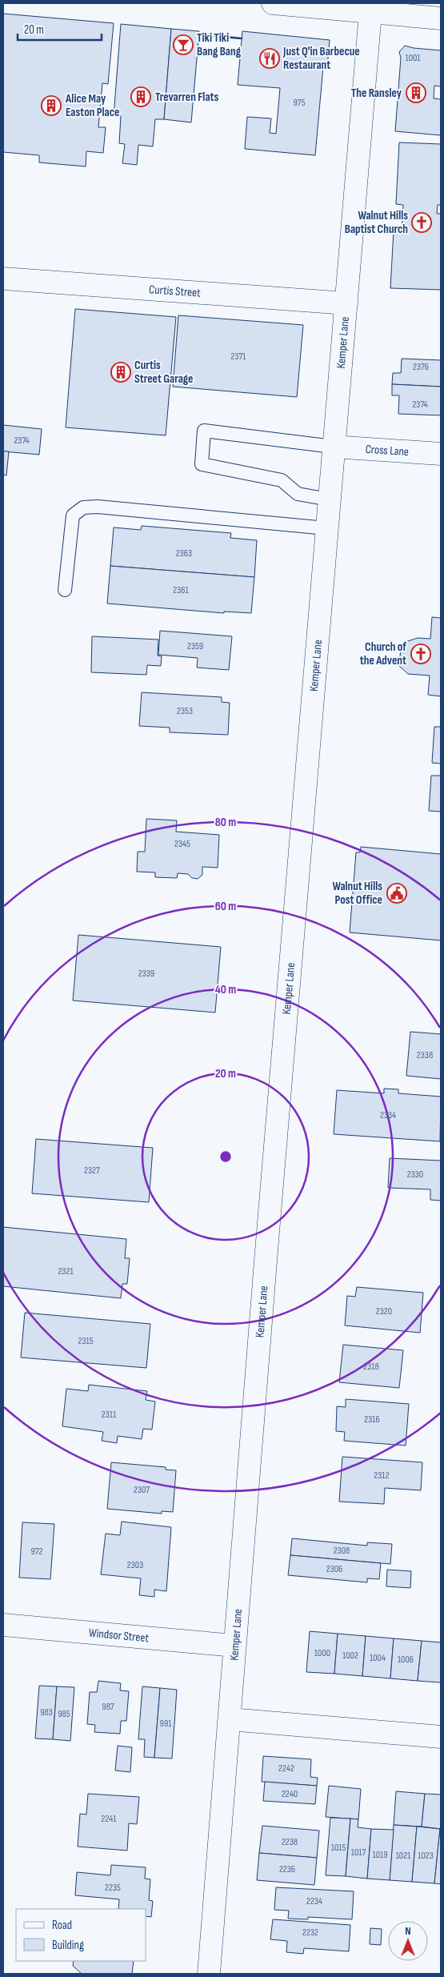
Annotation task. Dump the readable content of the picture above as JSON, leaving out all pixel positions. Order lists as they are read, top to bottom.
{
  "streets": {
    "street": [
      "Curtis Street",
      "Kemper Lane",
      "Cross Lane",
      "Windsor Street"
    ]
  },
  "crossings": [
    ["Curtis Street", "Kemper Lane"],
    ["Kemper Lane", "Cross Lane"],
    ["Kemper Lane", "Windsor Street"]
  ],
  "places": {
    "bar": ["Tiki Tiki Bang Bang"],
    "restaurant": ["Just Q'in Barbecue Restaurant"],
    "building": [
      "The Ransley",
      "Trevarren Flats",
      "Alice May Easton Place",
      "Curtis Street Garage"
    ],
    "church": ["Walnut Hills Baptist Church", "Church of the Advent"],
    "public building": ["Walnut Hills Post Office"]
  },
  "house_numbers": [
    "1001",
    "975",
    "2371",
    "2376",
    "2374",
    "2374",
    "2363",
    "2361",
    "2359",
    "2353",
    "2345",
    "2339",
    "2338",
    "2334",
    "2327",
    "2330",
    "2321",
    "2320",
    "2315",
    "2318",
    "2311",
    "2316",
    "2312",
    "2307",
    "2308",
    "972",
    "2303",
    "2306",
    "1000",
    "1002",
    "1004",
    "1006",
    "987",
    "983",
    "985",
    "991",
    "2242",
    "2240",
    "2241",
    "2238",
    "1015",
    "1017",
    "1019",
    "1021",
    "1023",
    "2236",
    "2235",
    "2234",
    "2232"
  ],
  "legend": ["Road", "Building"],
  "scale_bar": "20 m",
  "north": "top",
  "rings": [
    "80 m",
    "60 m",
    "40 m",
    "20 m"
  ]
}
